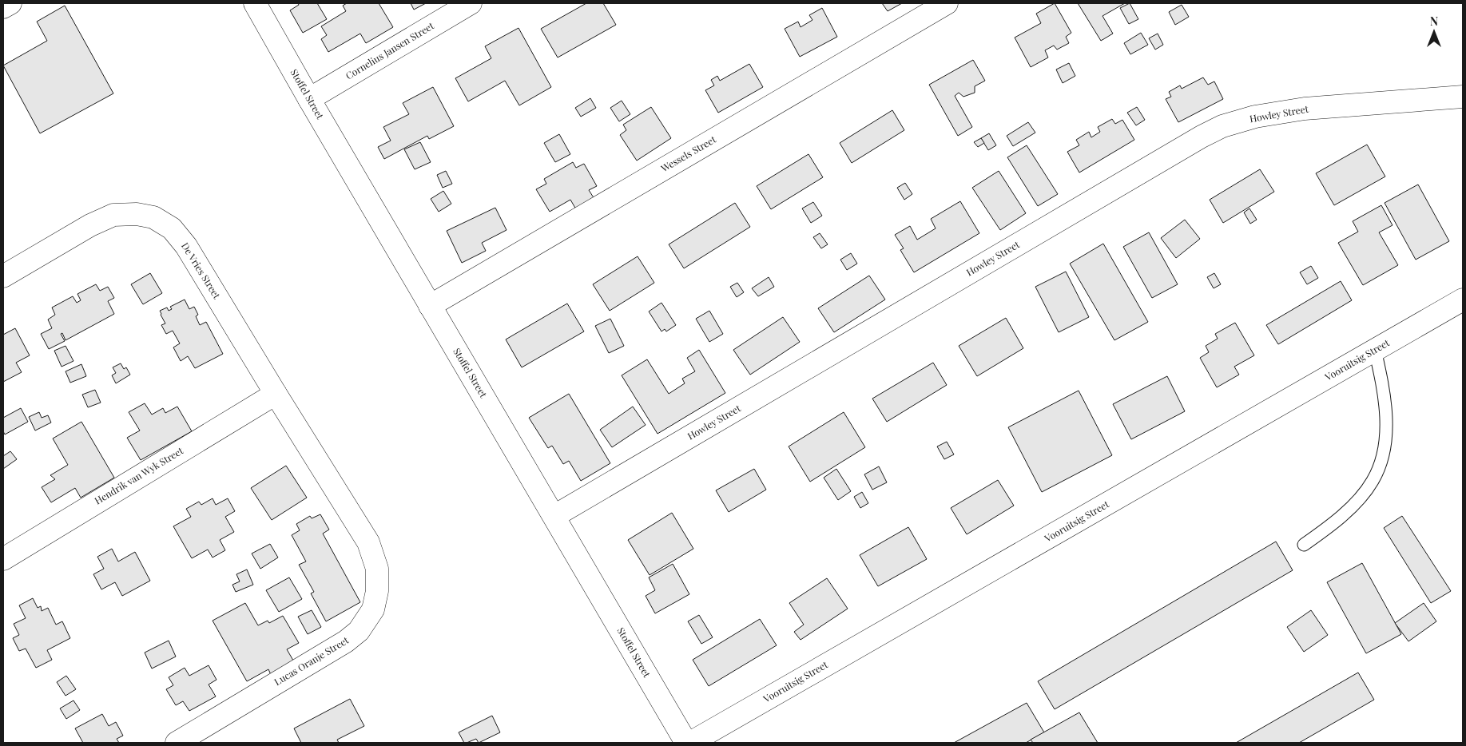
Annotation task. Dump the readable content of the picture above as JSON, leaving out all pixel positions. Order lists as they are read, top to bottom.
{
  "streets": {
    "street": [
      "Cornelius Jansen Street",
      "Stoffel Street",
      "Howley Street",
      "Wessels Street",
      "De Vries Street",
      "Vooruitsig Street",
      "Hendrik van Wyk Street",
      "Lucas Oranje Street"
    ]
  },
  "crossings": [
    ["Cornelius Jansen Street", "Stoffel Street"],
    ["Stoffel Street", "Howley Street"],
    ["Stoffel Street", "Wessels Street"],
    ["De Vries Street", "Hendrik van Wyk Street"],
    ["De Vries Street", "Lucas Oranje Street"],
    ["Hendrik van Wyk Street", "Lucas Oranje Street"]
  ],
  "north": "top"
}
